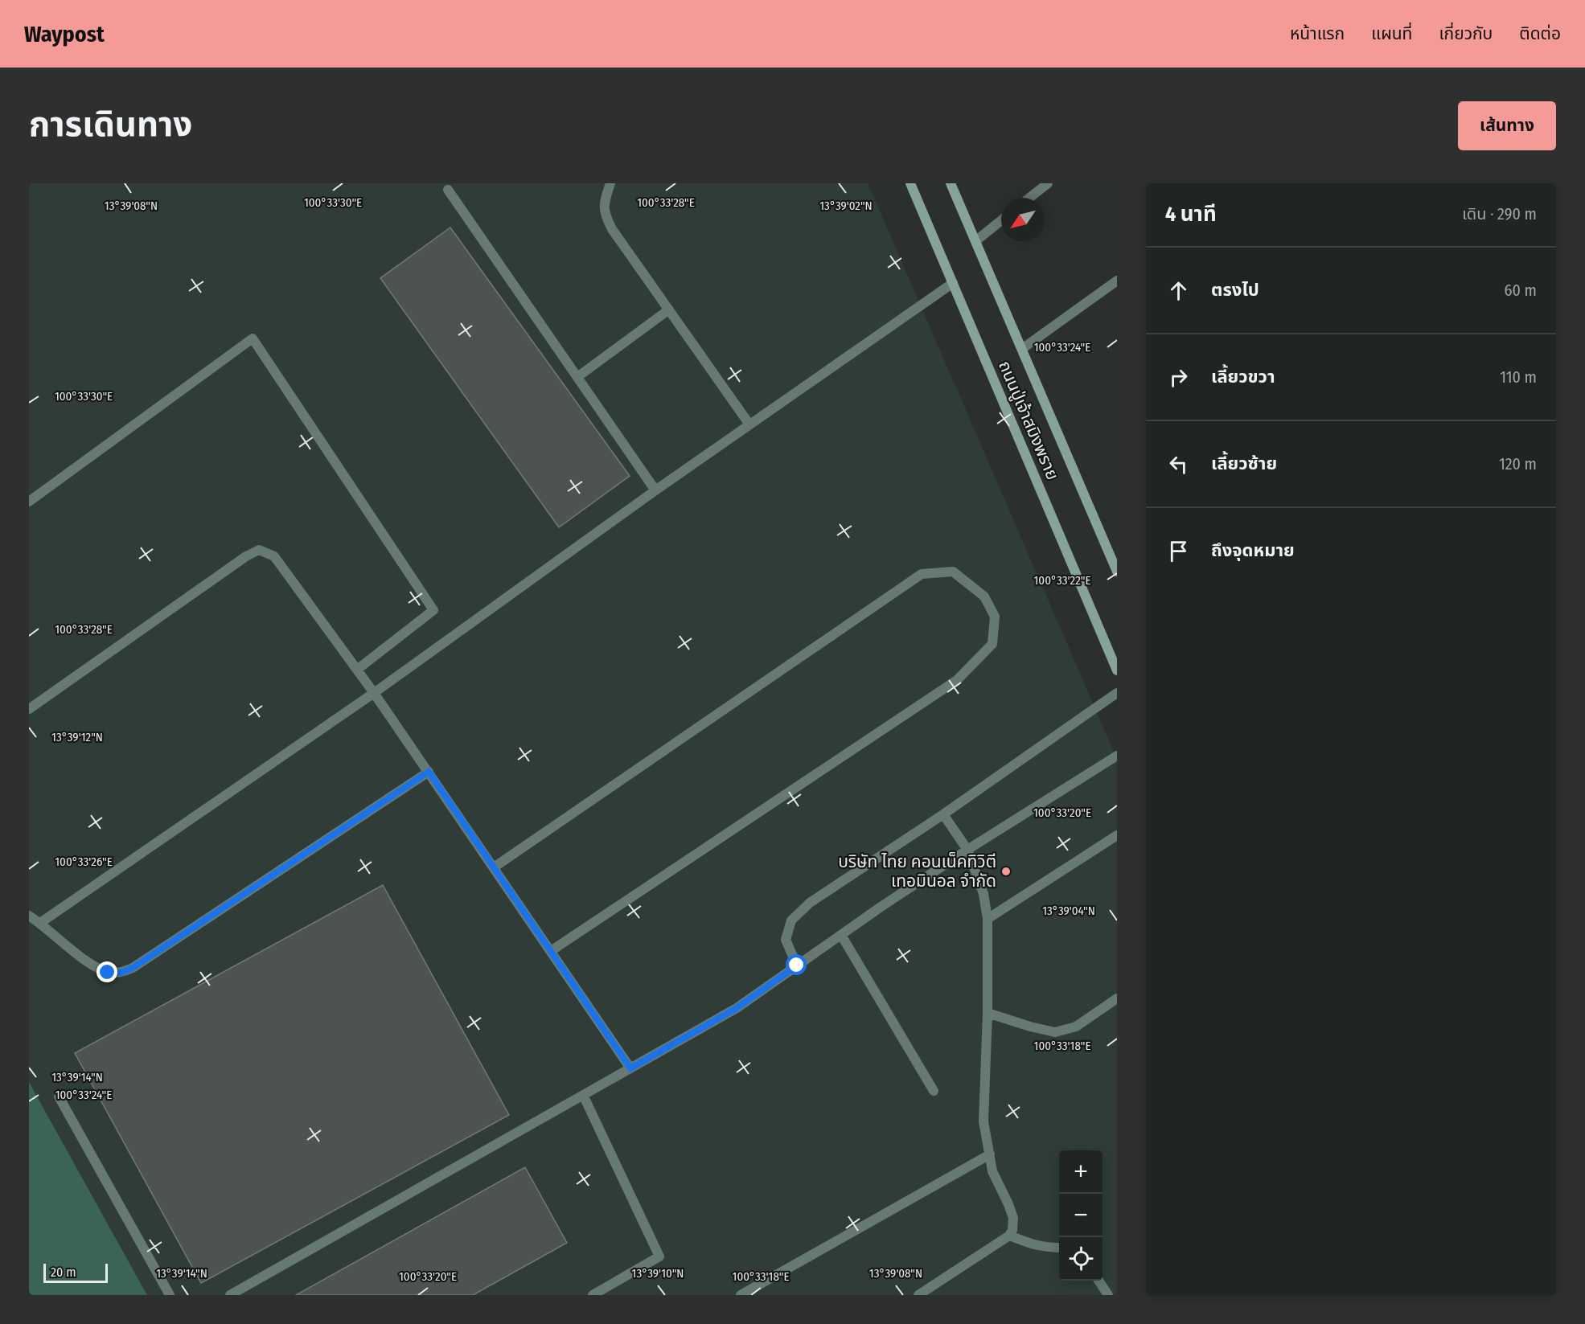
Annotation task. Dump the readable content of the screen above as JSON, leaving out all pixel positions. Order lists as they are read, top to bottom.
{
  "streets": {
    "main road": ["ถนนปู่เจ้าสมิงพราย"]
  },
  "places": ["บริษัท ไทย คอนเน็คทิวิตี เทอมินอล จำกัด"],
  "scale_bar": "20 m",
  "north": "bottom left",
  "page": {
    "header": "Waypost",
    "nav": [
      "หน้าแรก",
      "แผนที่",
      "เกี่ยวกับ",
      "ติดต่อ"
    ],
    "title": "การเดินทาง",
    "buttons": "เส้นทาง",
    "heading": ["4 นาที", "เดิน · 290 m"],
    "list": [
      ["ตรงไป", "60 m"],
      ["เลี้ยวขวา", "110 m"],
      ["เลี้ยวซ้าย", "120 m"],
      "ถึงจุดหมาย"
    ],
    "map_buttons": ["+", "−"],
    "scale": "20 m"
  },
  "coordinates": [
    "100°33'30\"E",
    "100°33'28\"E",
    "13°39'02\"N",
    "13°39'08\"N",
    "100°33'24\"E",
    "100°33'22\"E",
    "13°39'12\"N",
    "100°33'20\"E",
    "100°33'26\"E",
    "13°39'04\"N",
    "100°33'18\"E",
    "13°39'14\"N",
    "13°39'10\"N"
  ]
}
